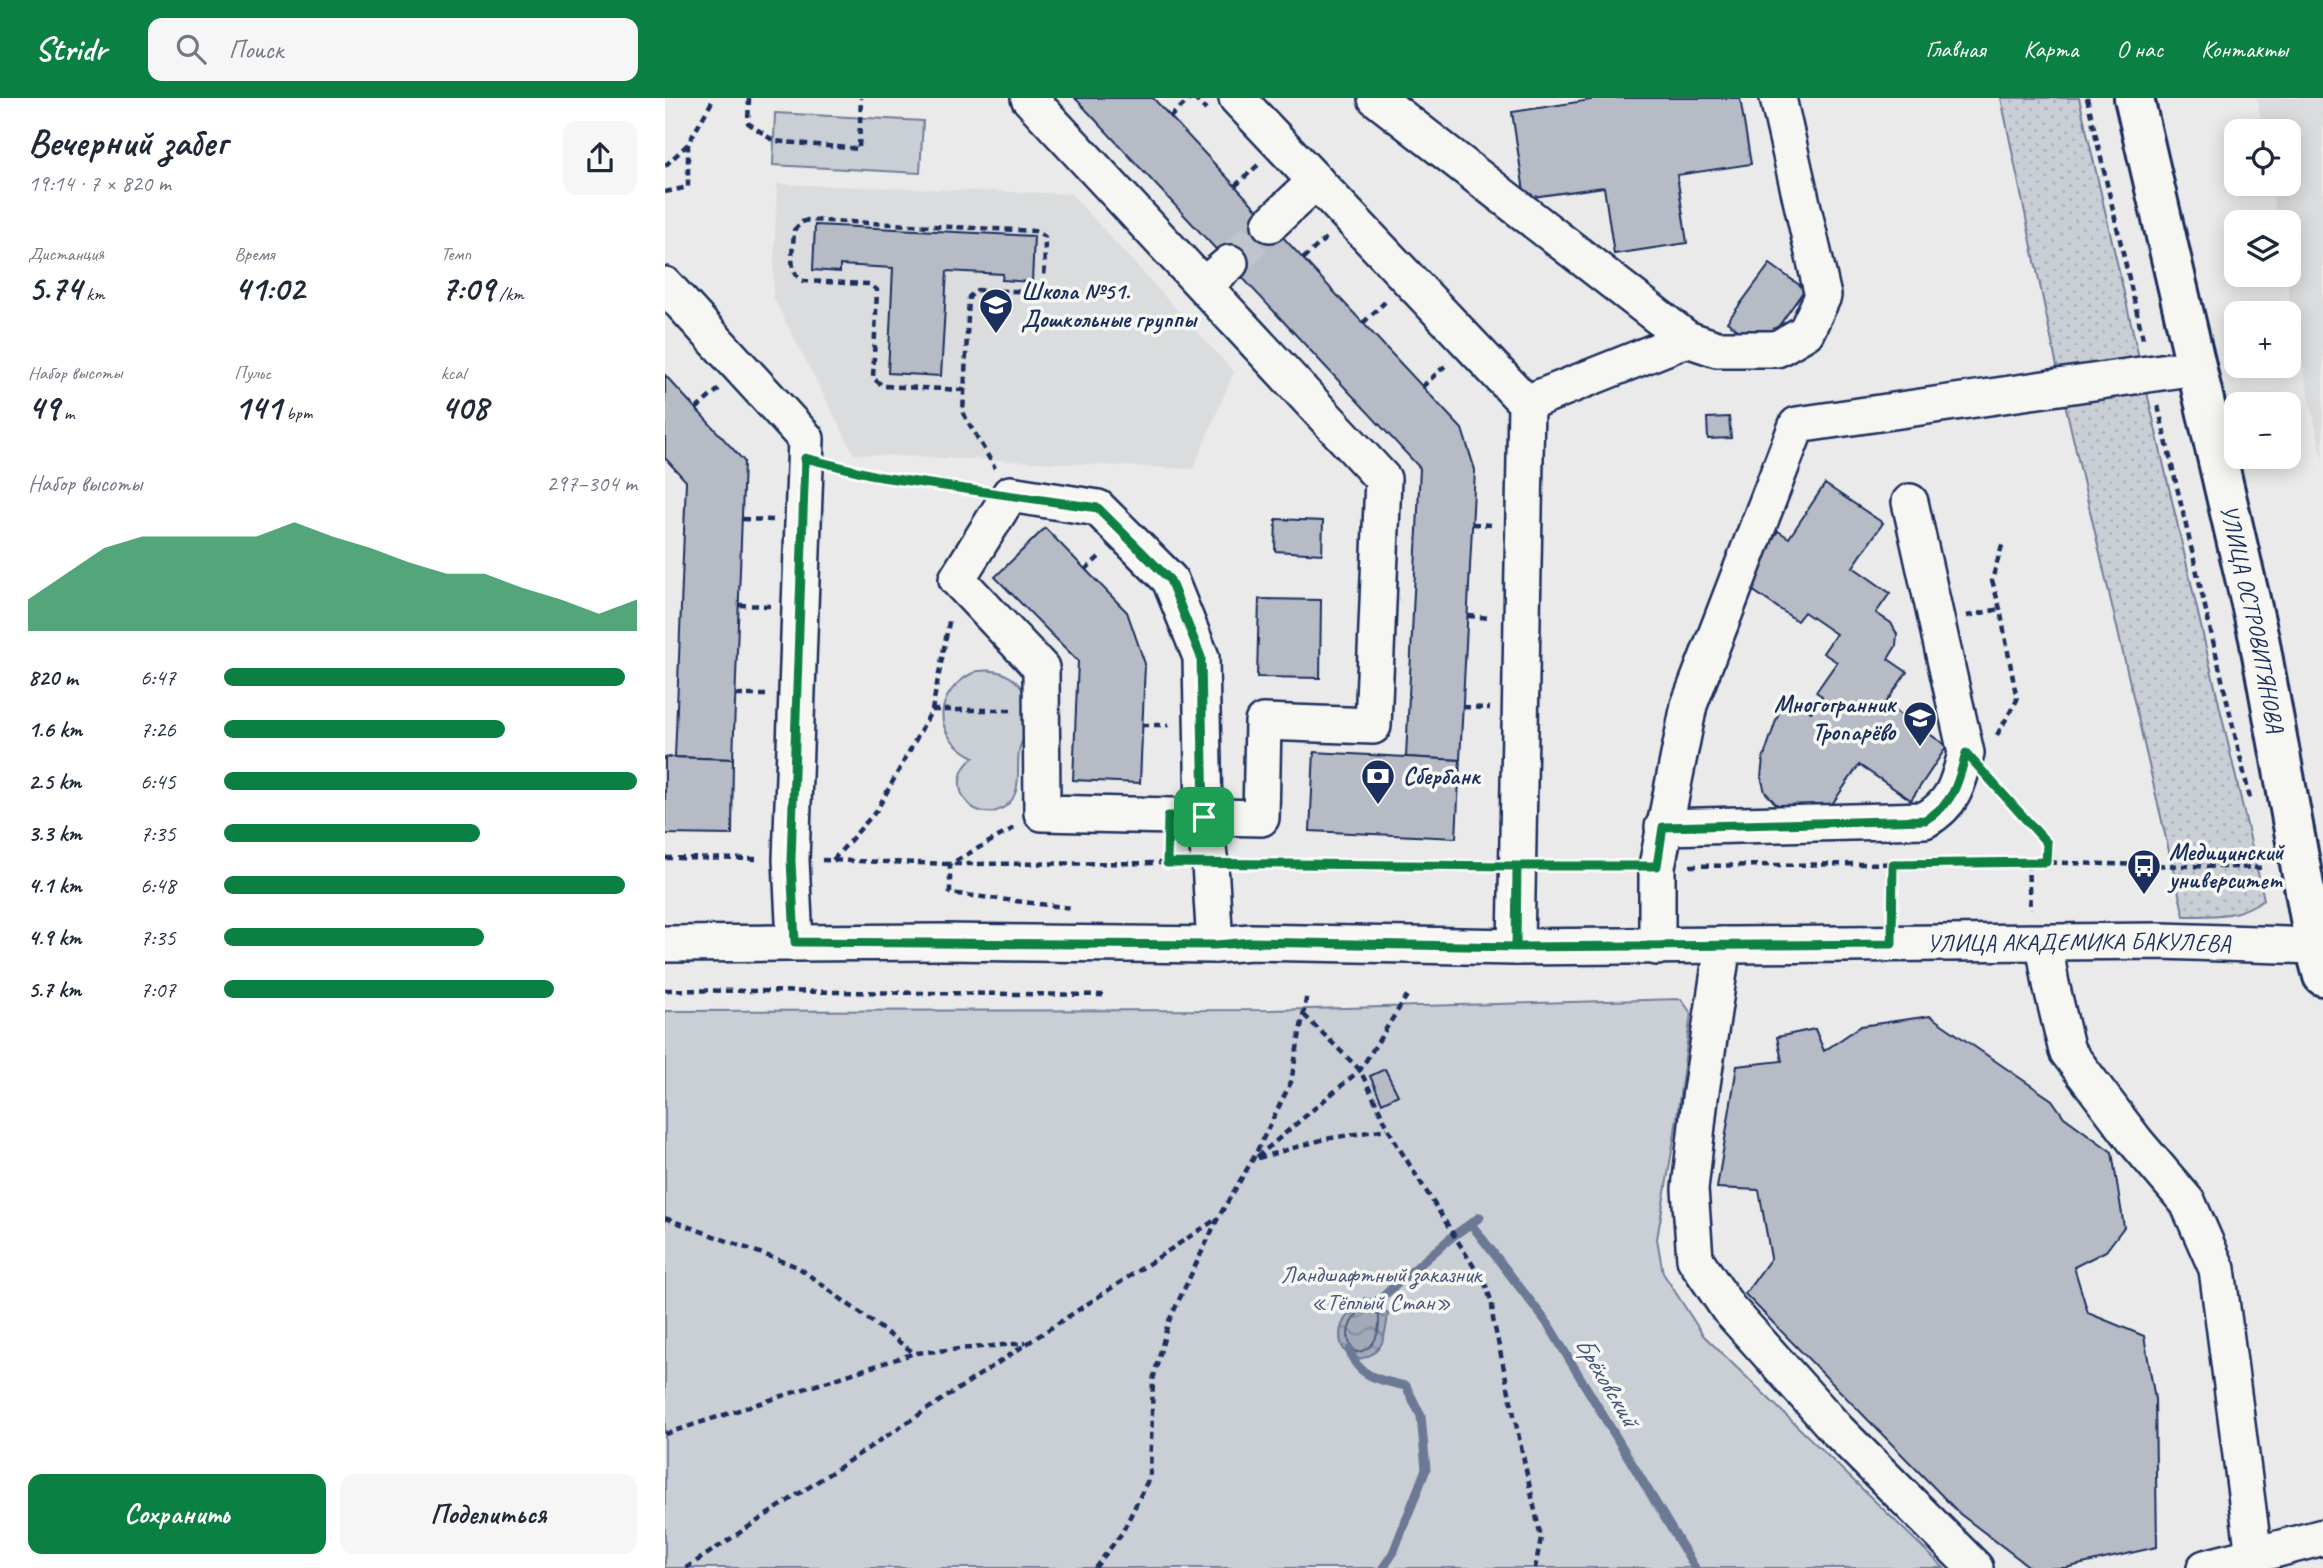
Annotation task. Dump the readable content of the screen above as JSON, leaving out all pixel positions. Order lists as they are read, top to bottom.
{
  "streets": {
    "main road": ["УЛИЦА ОСТРОВИТЯНОВА"],
    "street": ["УЛИЦА АКАДЕМИКА БАКУЛЕВА"]
  },
  "crossings": [
    ["УЛИЦА ОСТРОВИТЯНОВА", "УЛИЦА АКАДЕМИКА БАКУЛЕВА"]
  ],
  "water": ["Брёховский"],
  "parks": ["Ландшафтный заказник «Тёплый Стан»"],
  "places": {
    "school or university": ["Школа №51. Дошкольные группы", "Многогранник Тропарёво"],
    "bank": ["Сбербанк"],
    "bus stop": ["Медицинский университет"]
  },
  "page": {
    "header": "Stridr",
    "search": "Поиск",
    "nav": [
      "Главная",
      "Карта",
      "О нас",
      "Контакты"
    ],
    "heading": ["Вечерний забег", "19:14 · 7 × 820 m"],
    "map_buttons": ["+", "−"],
    "stats": [
      ["Дистанция", "5.74 km"],
      ["Время", "41:02"],
      ["Темп", "7:09 /km"],
      ["Набор высоты", "49 m"],
      ["Пульс", "141 bpm"],
      ["kcal", "408"]
    ],
    "chart": ["Набор высоты", "297–304 m"],
    "list": [
      {
        "name": "820 m",
        "note": "6:47"
      },
      {
        "name": "1.6 km",
        "note": "7:26"
      },
      {
        "name": "2.5 km",
        "note": "6:45"
      },
      {
        "name": "3.3 km",
        "note": "7:35"
      },
      {
        "name": "4.1 km",
        "note": "6:48"
      },
      {
        "name": "4.9 km",
        "note": "7:35"
      },
      {
        "name": "5.7 km",
        "note": "7:07"
      }
    ],
    "buttons": ["Сохранить", "Поделиться"]
  }
}
